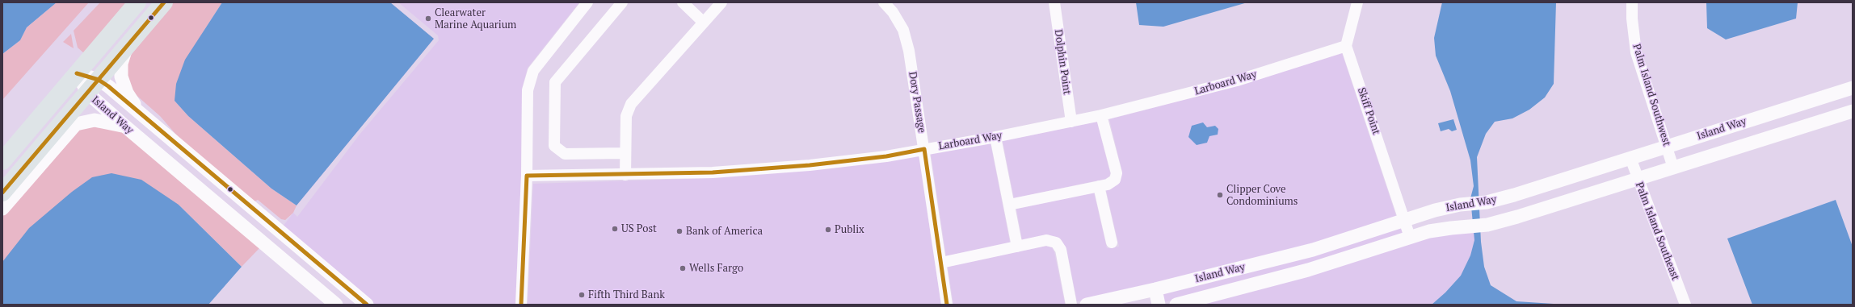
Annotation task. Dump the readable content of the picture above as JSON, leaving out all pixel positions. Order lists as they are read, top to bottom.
{
  "streets": {
    "street": [
      "Dolphin Point",
      "Larboard Way",
      "Palm Island Southwest",
      "Dory Passage",
      "Skiff Point",
      "Island Way",
      "Palm Island Southeast"
    ]
  },
  "crossings": [
    ["Dolphin Point", "Larboard Way"],
    ["Larboard Way", "Dory Passage"],
    ["Larboard Way", "Skiff Point"],
    ["Palm Island Southwest", "Island Way"],
    ["Skiff Point", "Island Way"],
    ["Island Way", "Palm Island Southeast"]
  ],
  "places": [
    "Clearwater Marine Aquarium",
    "Clipper Cove Condominiums",
    "US Post",
    "Publix",
    "Bank of America",
    "Wells Fargo",
    "Fifth Third Bank"
  ]
}
